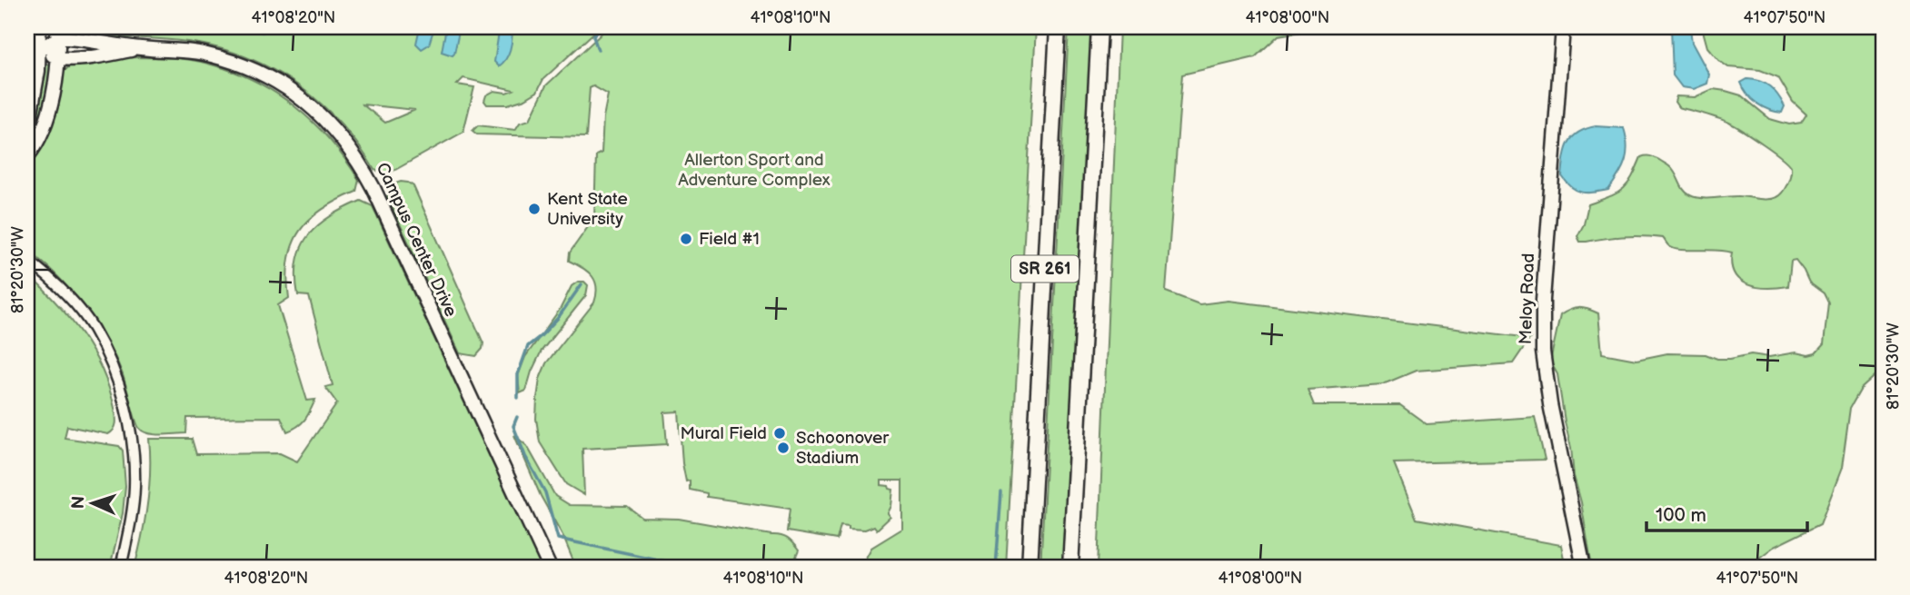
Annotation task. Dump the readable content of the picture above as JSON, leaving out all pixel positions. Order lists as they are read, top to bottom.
{
  "streets": {
    "main road": ["SR 261"],
    "street": ["Campus Center Drive", "Meloy Road"]
  },
  "parks": ["Allerton Sport and Adventure Complex"],
  "places": [
    "Kent State University",
    "Field #1",
    "Mural Field",
    "Schoonover Stadium"
  ],
  "scale_bar": "100 m",
  "north": "left",
  "coordinates": [
    "41°08'20\"N",
    "41°08'10\"N",
    "41°08'00\"N",
    "41°07'50\"N",
    "81°20'30\"W"
  ]
}
